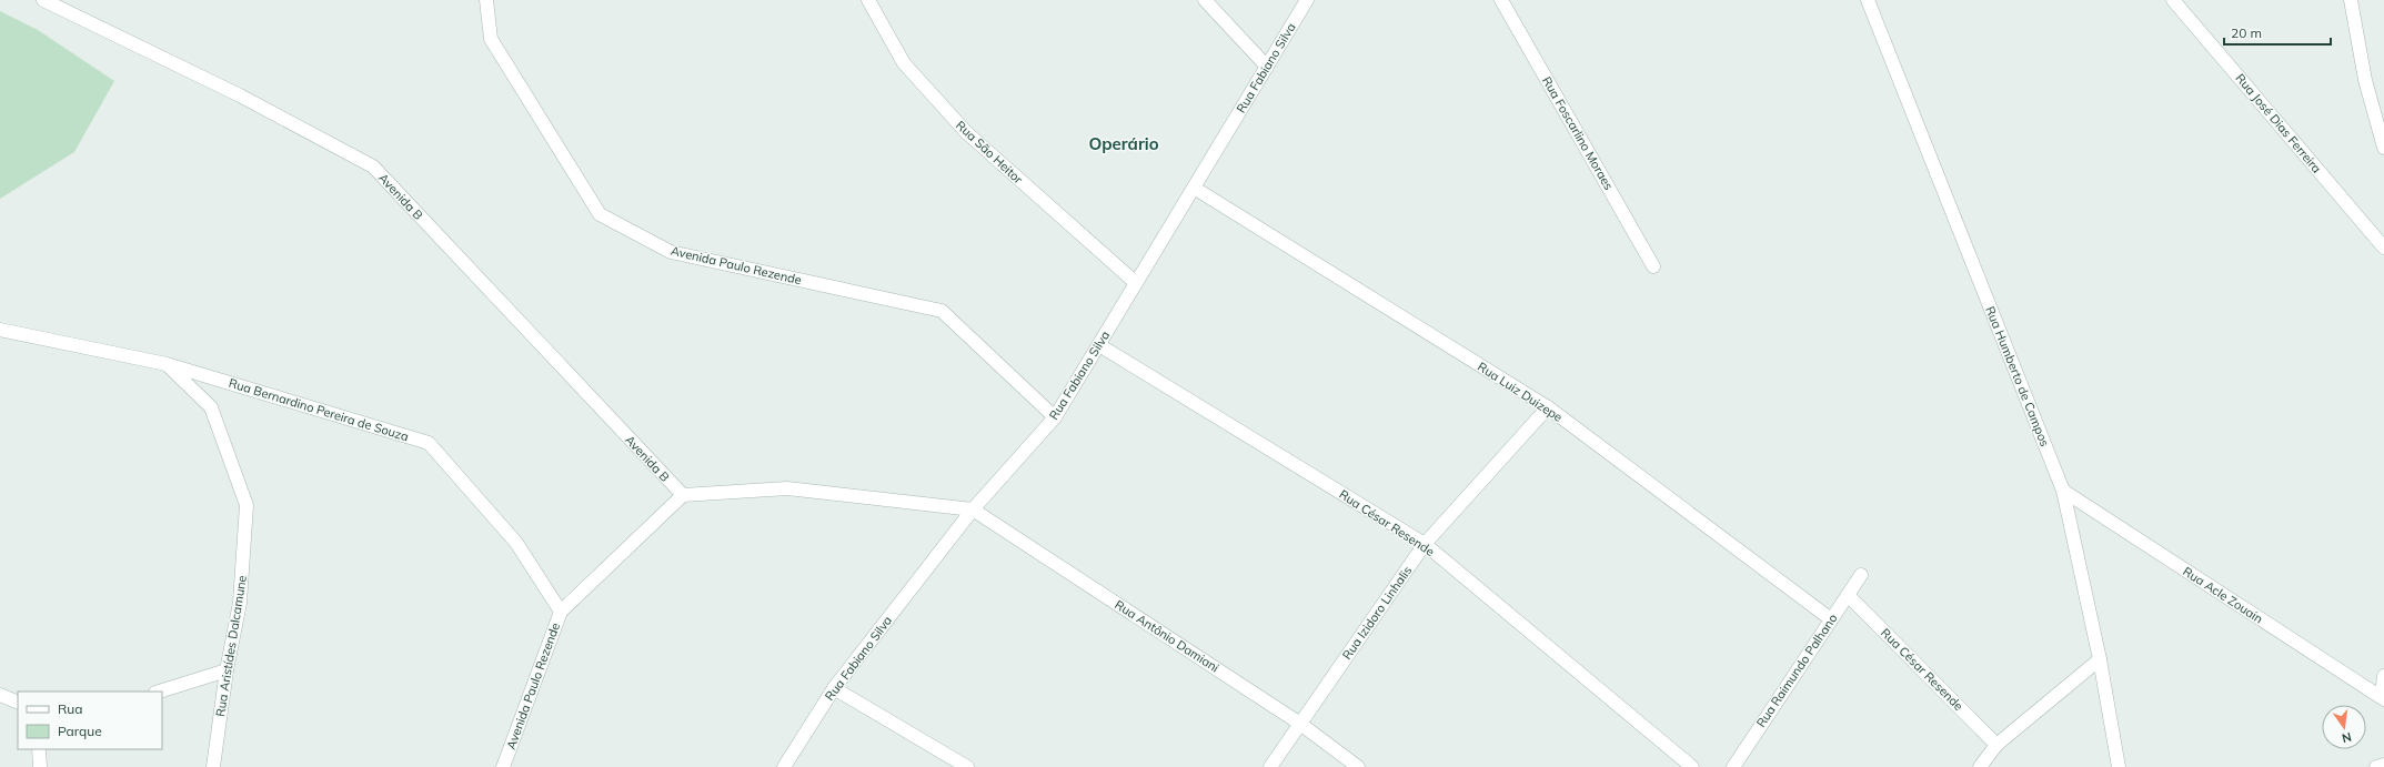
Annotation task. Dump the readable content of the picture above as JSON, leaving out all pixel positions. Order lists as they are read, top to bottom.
{
  "streets": {
    "street": [
      "Rua Fabiano Silva",
      "Rua José Dias Ferreira",
      "Rua Foscarlino Moraes",
      "Rua São Heitor",
      "Avenida B",
      "Avenida Paulo Rezende",
      "Rua Humberto de Campos",
      "Rua Luiz Duizepe",
      "Rua Bernardino Pereira de Souza",
      "Rua César Resende",
      "Rua Acle Zouain",
      "Rua Izidoro Linhalis",
      "Rua Antônio Damiani",
      "Rua Aristídes Dalcamune",
      "Rua Raimundo Palhano"
    ]
  },
  "crossings": [
    ["Rua Fabiano Silva", "Rua São Heitor"],
    ["Rua Fabiano Silva", "Avenida Paulo Rezende"],
    ["Rua Fabiano Silva", "Rua Luiz Duizepe"],
    ["Rua Fabiano Silva", "Rua César Resende"],
    ["Rua Fabiano Silva", "Rua Antônio Damiani"],
    ["Avenida B", "Avenida Paulo Rezende"],
    ["Avenida Paulo Rezende", "Rua Bernardino Pereira de Souza"],
    ["Rua Humberto de Campos", "Rua Acle Zouain"],
    ["Rua Luiz Duizepe", "Rua Izidoro Linhalis"],
    ["Rua Luiz Duizepe", "Rua Raimundo Palhano"],
    ["Rua Bernardino Pereira de Souza", "Rua Aristídes Dalcamune"],
    ["Rua César Resende", "Rua Izidoro Linhalis"],
    ["Rua César Resende", "Rua Raimundo Palhano"],
    ["Rua Izidoro Linhalis", "Rua Antônio Damiani"]
  ],
  "districts": ["Operário"],
  "legend": ["Rua", "Parque"],
  "scale_bar": "20 m",
  "north": "bottom"
}
